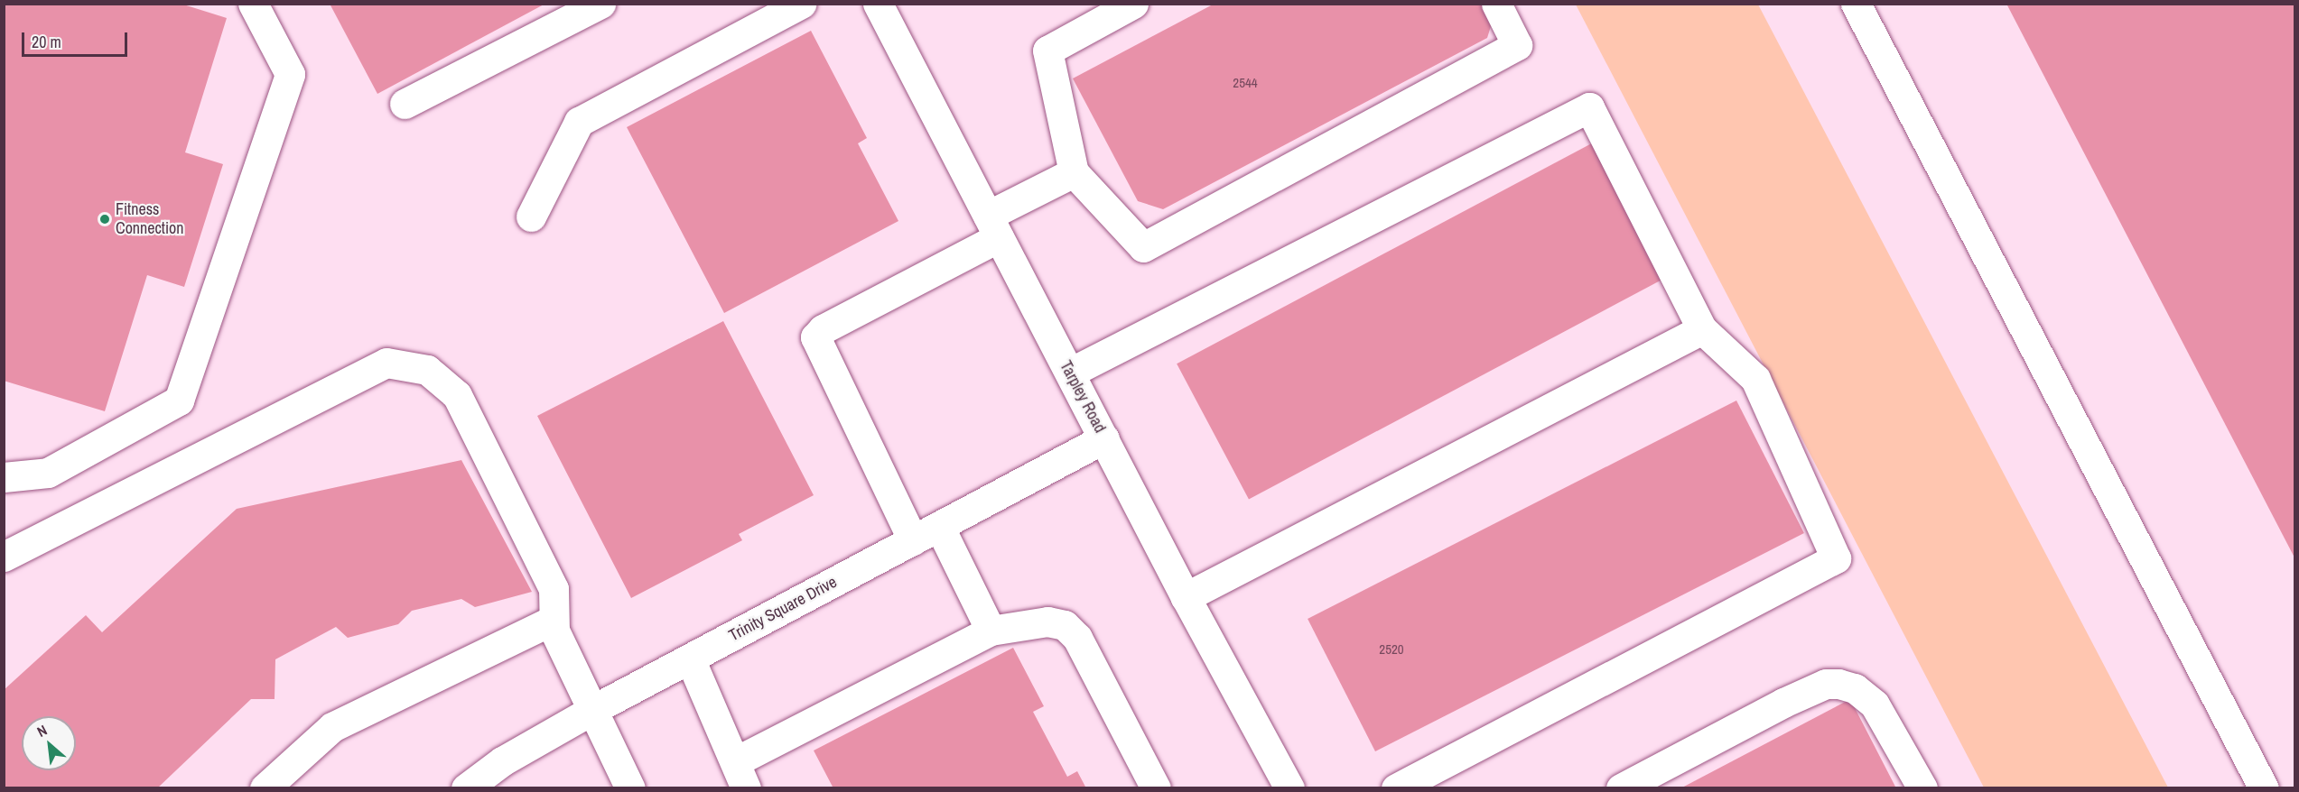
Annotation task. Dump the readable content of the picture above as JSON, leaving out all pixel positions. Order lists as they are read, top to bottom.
{
  "streets": {
    "street": ["Tarpley Road", "Trinity Square Drive"]
  },
  "crossings": [
    ["Tarpley Road", "Trinity Square Drive"]
  ],
  "places": ["Fitness Connection"],
  "house_numbers": ["2544", "2520"],
  "scale_bar": "20 m",
  "north": "top left"
}
